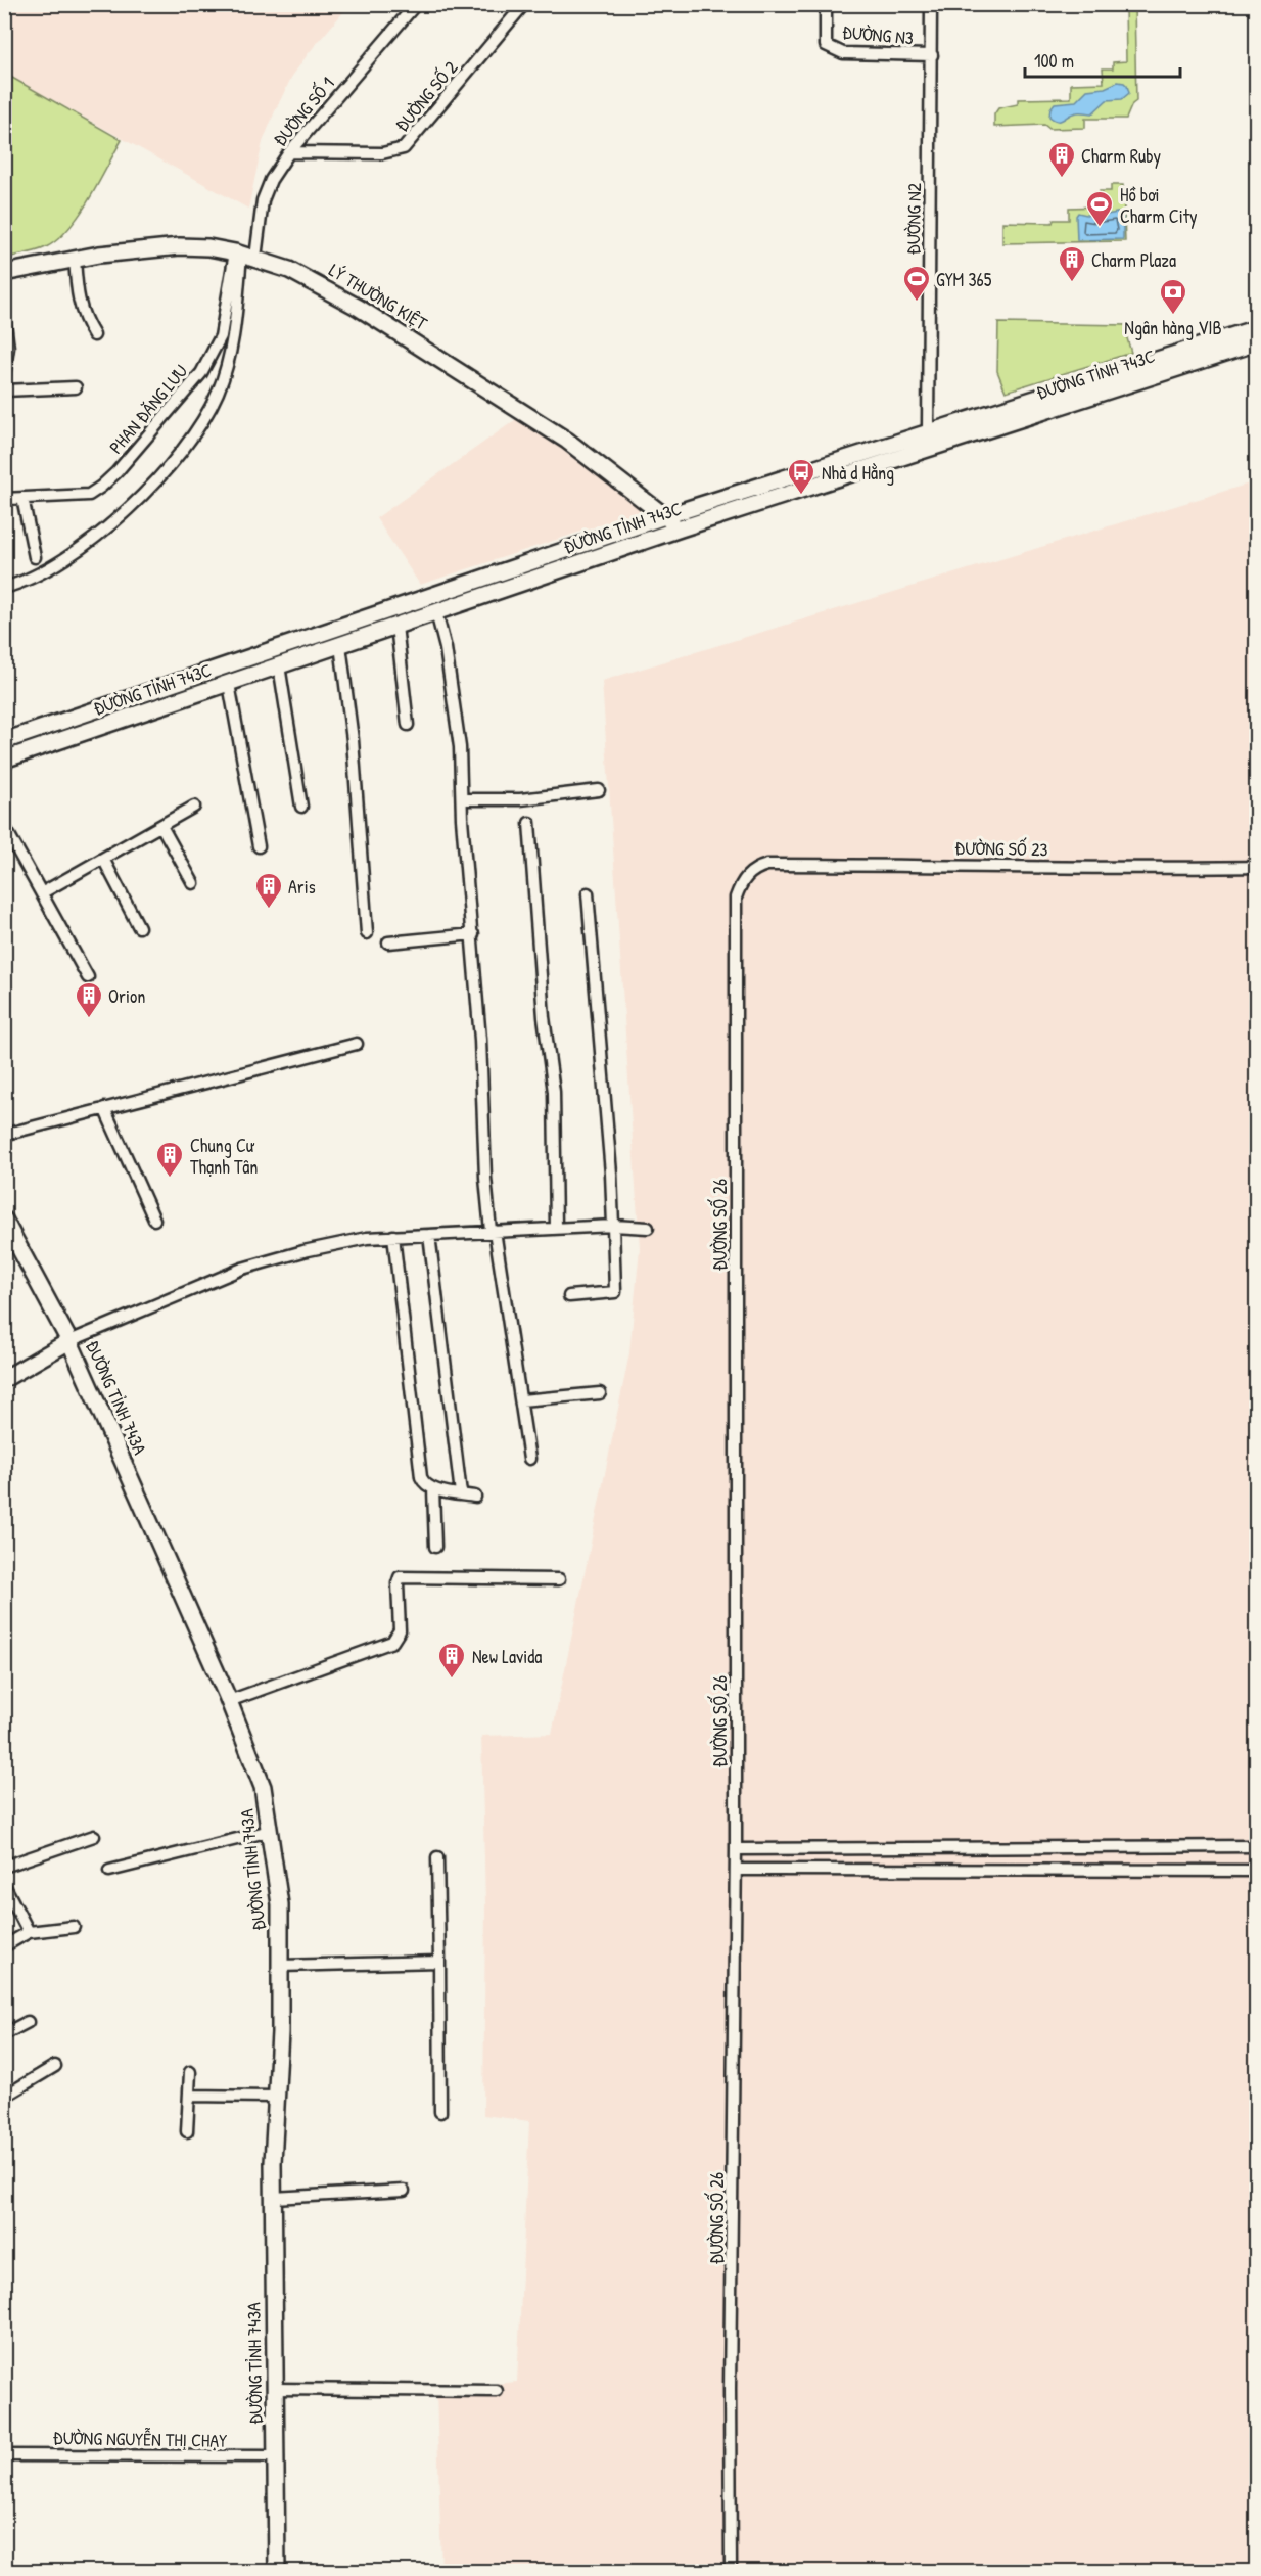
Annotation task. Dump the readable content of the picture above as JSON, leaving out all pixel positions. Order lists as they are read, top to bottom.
{
  "streets": {
    "main road": ["LÝ THƯỜNG KIỆT", "ĐƯỜNG TỈNH 743C", "ĐƯỜNG TỈNH 743A"],
    "street": [
      "ĐƯỜNG N3",
      "ĐƯỜNG SỐ 2",
      "ĐƯỜNG SỐ 1",
      "ĐƯỜNG N2",
      "PHAN ĐĂNG LƯU",
      "ĐƯỜNG SỐ 23",
      "ĐƯỜNG SỐ 26",
      "ĐƯỜNG NGUYỄN THỊ CHẠY"
    ]
  },
  "crossings": [
    ["ĐƯỜNG N3", "ĐƯỜNG N2"],
    ["ĐƯỜNG SỐ 2", "ĐƯỜNG SỐ 1"],
    ["ĐƯỜNG SỐ 1", "LÝ THƯỜNG KIỆT"],
    ["ĐƯỜNG SỐ 1", "PHAN ĐĂNG LƯU"],
    ["ĐƯỜNG N2", "ĐƯỜNG TỈNH 743C"],
    ["LÝ THƯỜNG KIỆT", "ĐƯỜNG TỈNH 743C"],
    ["LÝ THƯỜNG KIỆT", "PHAN ĐĂNG LƯU"],
    ["ĐƯỜNG SỐ 23", "ĐƯỜNG SỐ 26"],
    ["ĐƯỜNG TỈNH 743A", "ĐƯỜNG NGUYỄN THỊ CHẠY"]
  ],
  "places": {
    "building": [
      "Charm Ruby",
      "Charm Plaza",
      "Aris",
      "Orion",
      "Chung Cư Thạnh Tân",
      "New Lavida"
    ],
    "sports": ["Hồ bơi Charm City", "GYM 365"],
    "bank": ["Ngân hàng VIB"],
    "bus stop": ["Nhà d Hằng"]
  },
  "scale_bar": "100 m"
}
